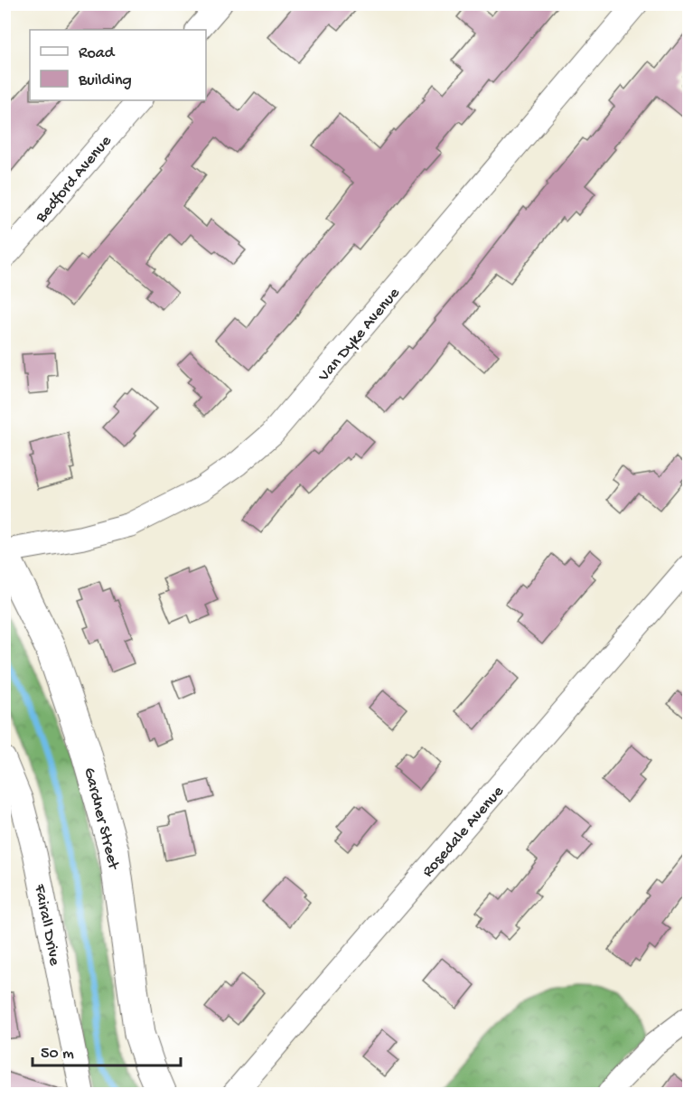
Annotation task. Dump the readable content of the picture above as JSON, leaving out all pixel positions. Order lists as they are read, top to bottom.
{
  "streets": {
    "street": [
      "Bedford Avenue",
      "Van Dyke Avenue",
      "Gardner Street",
      "Rosedale Avenue",
      "Fairall Drive"
    ]
  },
  "crossings": [
    ["Van Dyke Avenue", "Gardner Street"]
  ],
  "legend": ["Road", "Building"],
  "scale_bar": "50 m"
}
